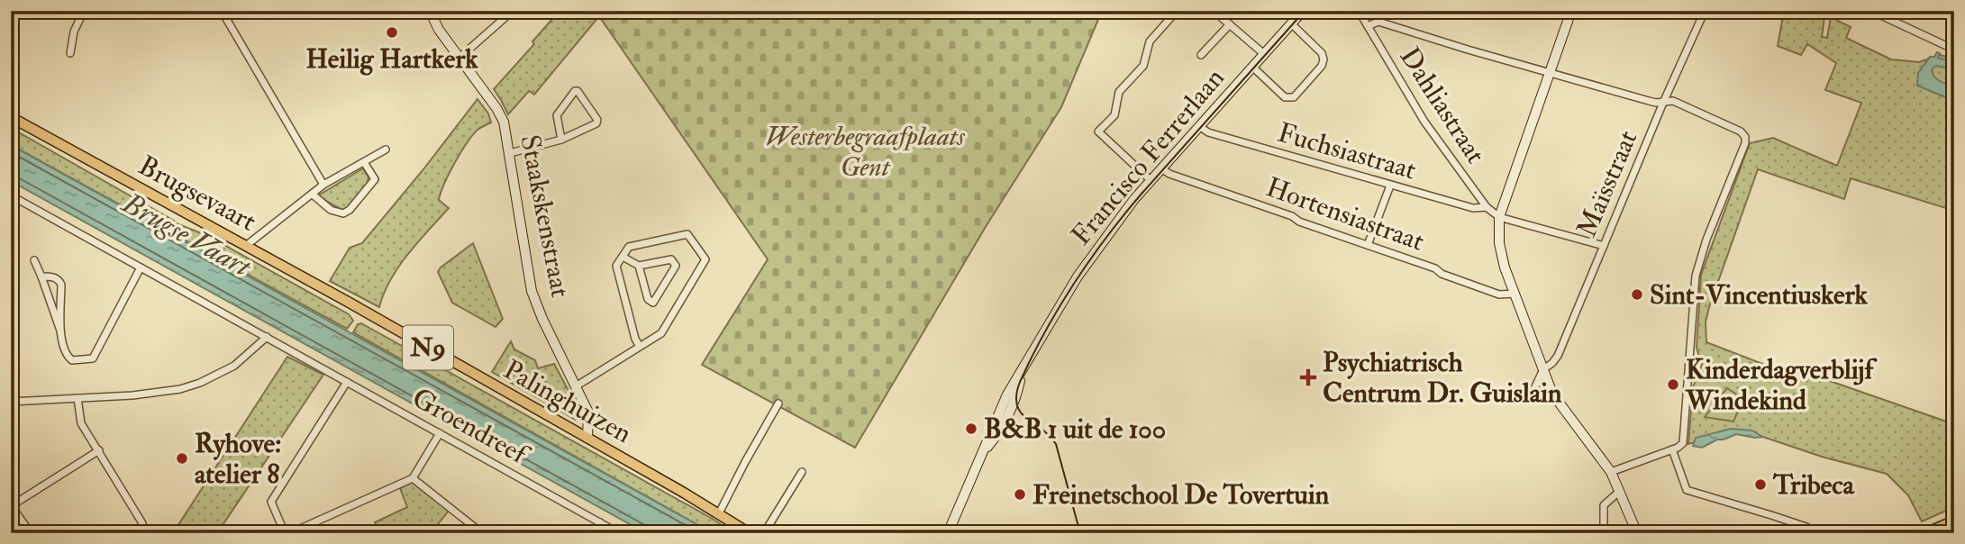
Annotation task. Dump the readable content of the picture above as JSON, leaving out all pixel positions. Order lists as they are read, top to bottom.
{
  "streets": {
    "main road": ["Brugsevaart", "N9", "Palinghuizen"],
    "street": [
      "Dahliastraat",
      "Fuchsiastraat",
      "Francisco Ferrerlaan",
      "Maïsstraat",
      "Hortensiastraat",
      "Staakskenstraat",
      "Groendreef"
    ]
  },
  "crossings": [
    ["Dahliastraat", "Fuchsiastraat"],
    ["Fuchsiastraat", "Francisco Ferrerlaan"],
    ["Francisco Ferrerlaan", "Hortensiastraat"],
    ["Brugsevaart", "Palinghuizen"],
    ["Staakskenstraat", "Palinghuizen"]
  ],
  "water": ["Brugse Vaart"],
  "parks": ["Westerbegraafplaats Gent"],
  "places": {
    "other": [
      "Heilig Hartkerk",
      "Sint-Vincentiuskerk",
      "Kinderdagverblijf Windekind",
      "B&B 1 uit de 100",
      "Ryhove: atelier 8",
      "Tribeca",
      "Freinetschool De Tovertuin"
    ],
    "health": ["Psychiatrisch Centrum Dr. Guislain"]
  }
}
